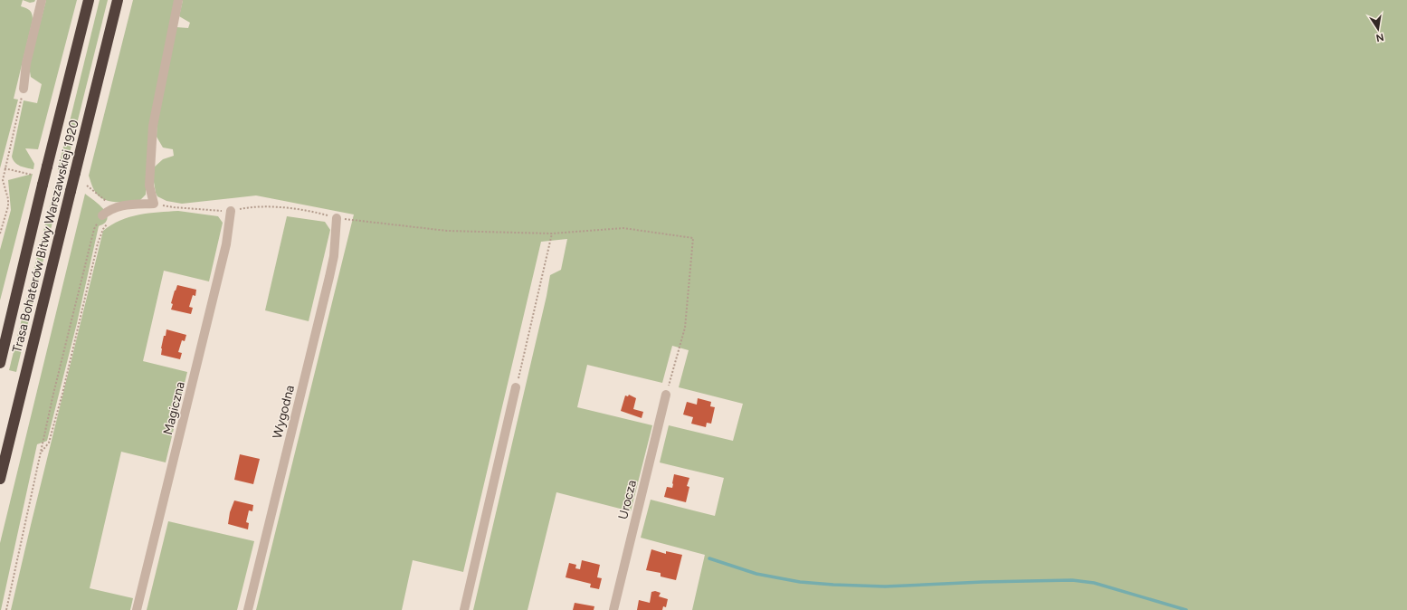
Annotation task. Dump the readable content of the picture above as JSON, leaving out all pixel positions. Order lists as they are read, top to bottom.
{
  "streets": {
    "highway": ["Trasa Bohaterów Bitwy Warszawskiej 1920"],
    "street": ["Magiczna", "Wygodna", "Urocza"]
  },
  "north": "bottom"
}
